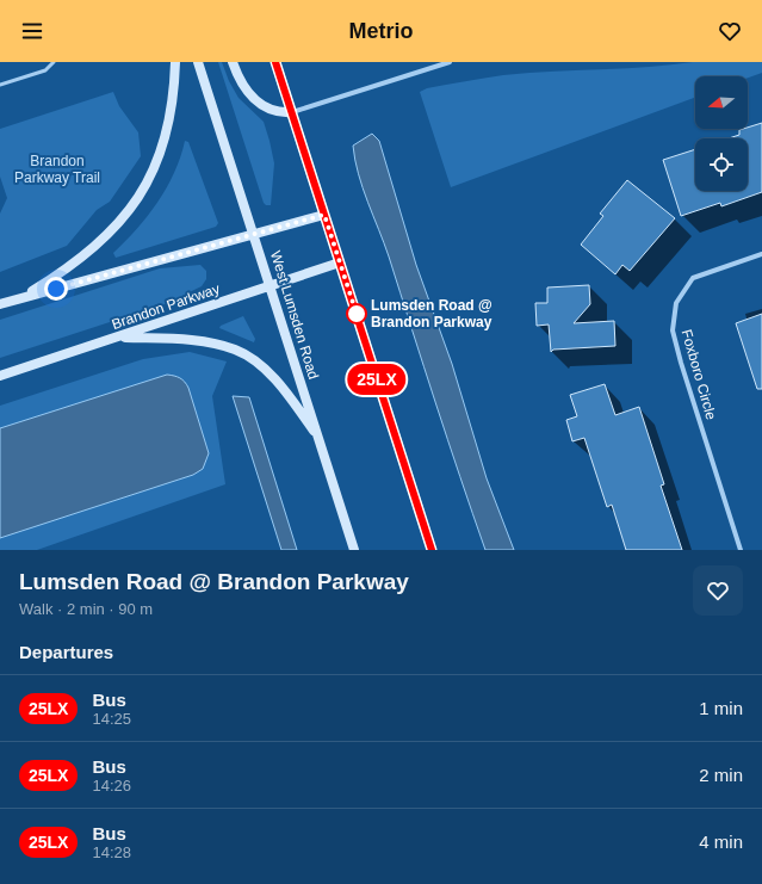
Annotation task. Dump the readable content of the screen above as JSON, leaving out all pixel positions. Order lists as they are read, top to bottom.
{
  "streets": {
    "main road": ["Brandon Parkway", "West Lumsden Road"],
    "street": ["Foxboro Circle"]
  },
  "crossings": [
    ["Brandon Parkway", "West Lumsden Road"]
  ],
  "parks": ["Brandon Parkway Trail"],
  "places": ["Lumsden Road @ Brandon Parkway"],
  "lines": ["bus line 25LX"],
  "north": "left",
  "page": {
    "header": "Metrio",
    "on_map": "25LX",
    "heading": [
      ["Lumsden Road @ Brandon Parkway", "Walk · 2 min · 90 m"],
      "Departures"
    ],
    "list": [
      {
        "mark": "25LX",
        "name": "Bus",
        "note": "14:25",
        "value": "1 min"
      },
      {
        "mark": "25LX",
        "name": "Bus",
        "note": "14:26",
        "value": "2 min"
      },
      {
        "mark": "25LX",
        "name": "Bus",
        "note": "14:28",
        "value": "4 min"
      }
    ]
  }
}
